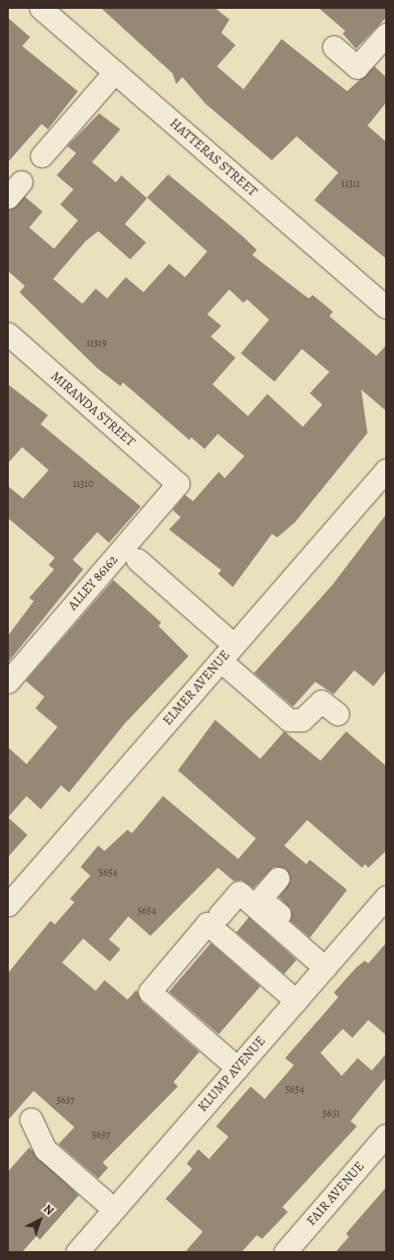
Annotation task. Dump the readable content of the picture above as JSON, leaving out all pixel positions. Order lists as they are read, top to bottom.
{
  "streets": {
    "street": [
      "HATTERAS STREET",
      "MIRANDA STREET",
      "ALLEY 86162",
      "ELMER AVENUE",
      "KLUMP AVENUE",
      "FAIR AVENUE"
    ]
  },
  "crossings": [
    ["MIRANDA STREET", "ALLEY 86162"]
  ],
  "house_numbers": [
    "11311",
    "11319",
    "11310",
    "5654",
    "5654",
    "5654",
    "5637",
    "5631",
    "5637"
  ],
  "north": "top right"
}
